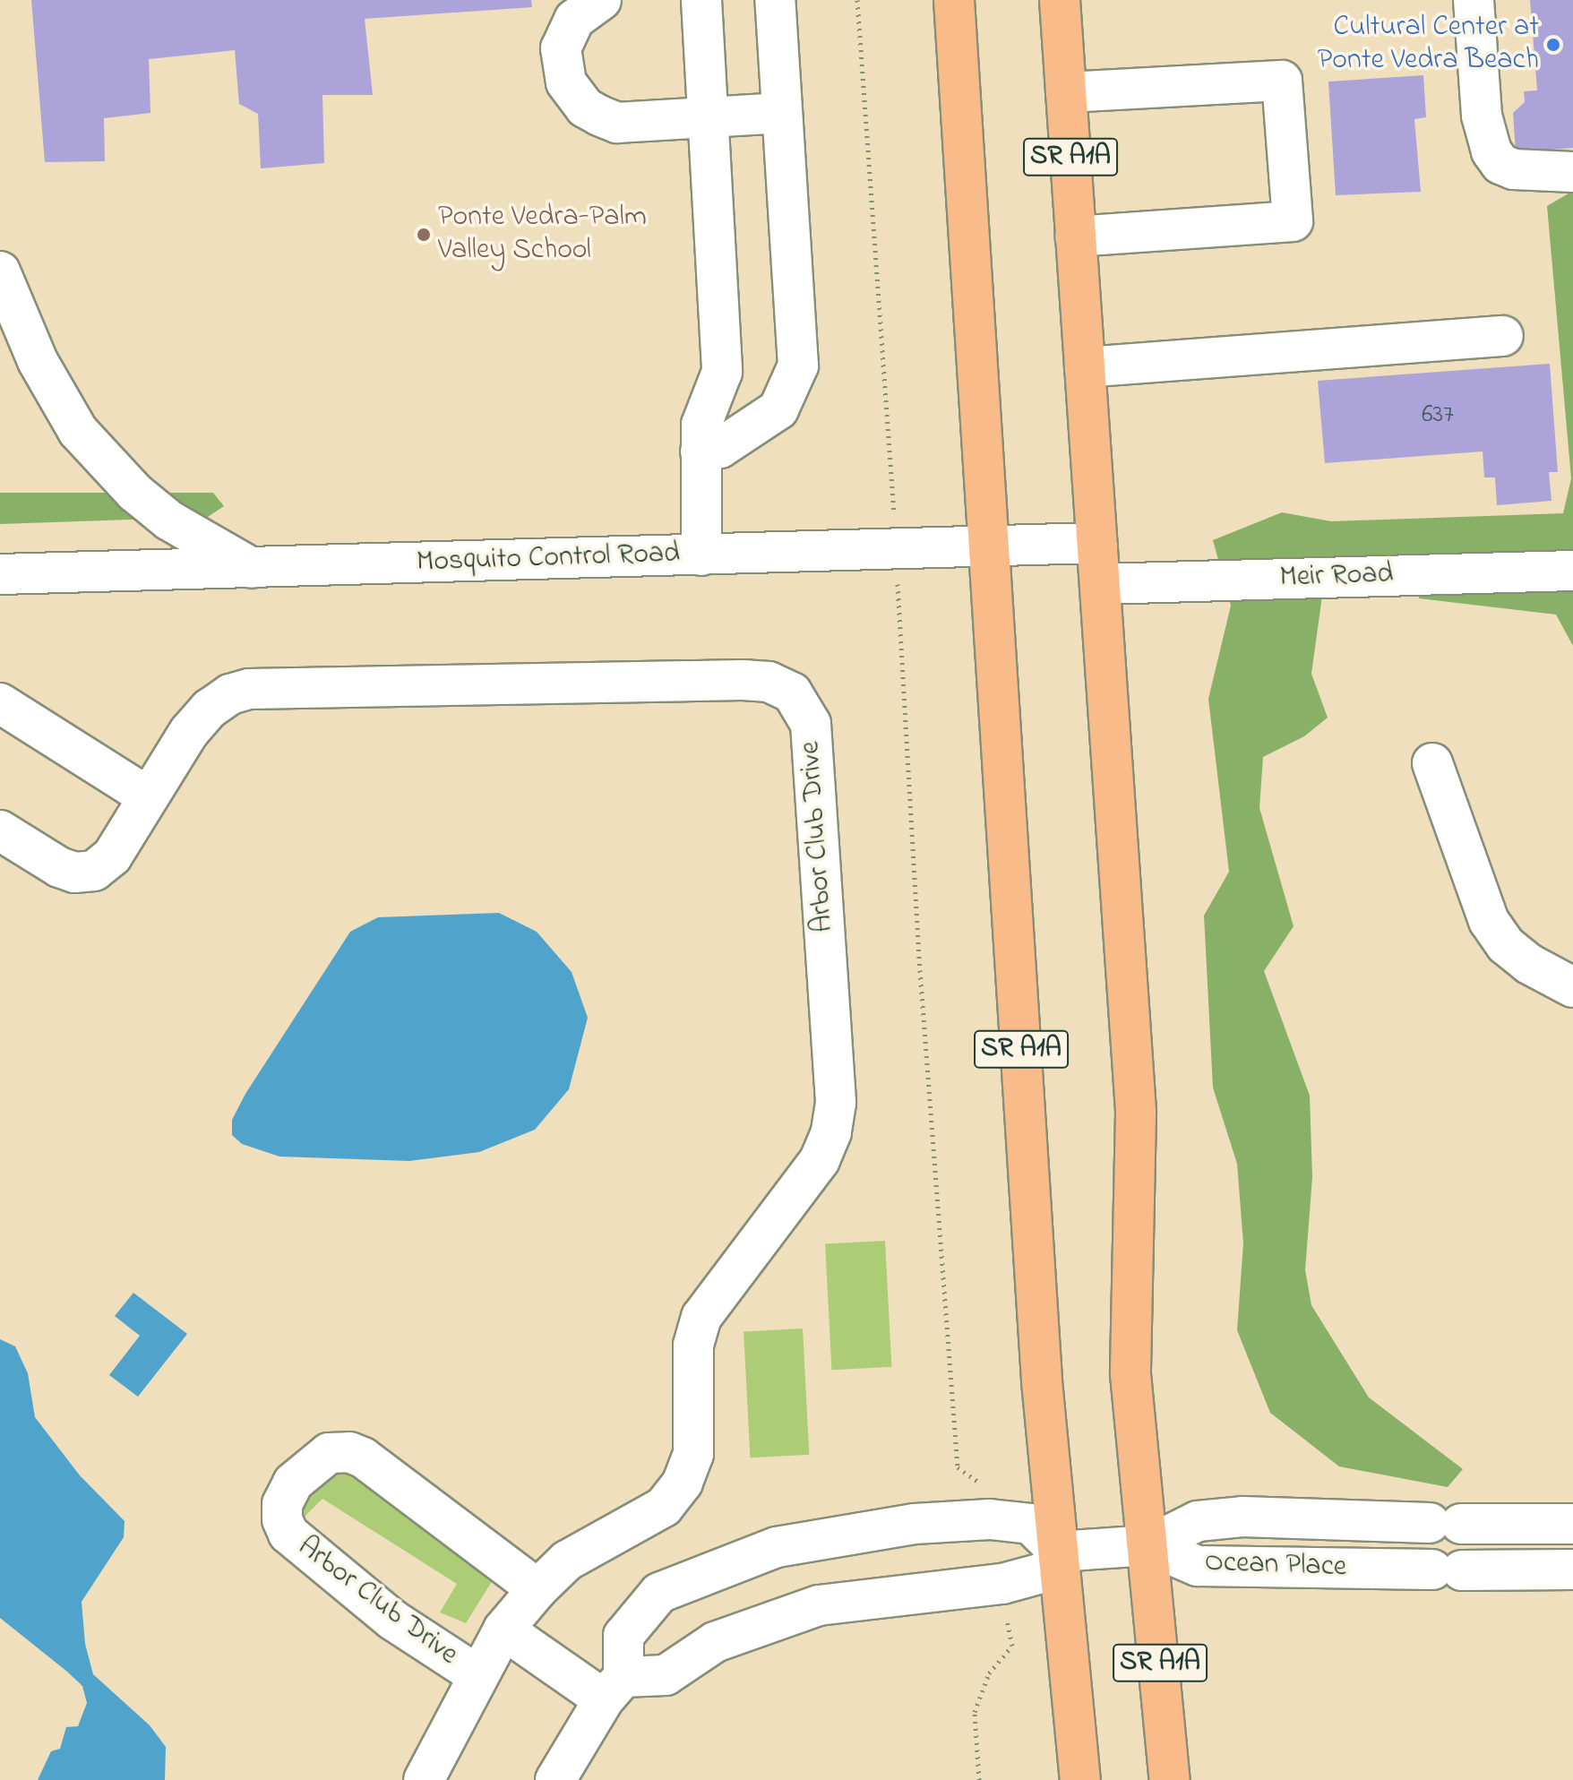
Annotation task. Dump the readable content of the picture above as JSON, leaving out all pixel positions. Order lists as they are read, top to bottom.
{
  "streets": {
    "main road": ["SR A1A"],
    "street": [
      "Mosquito Control Road",
      "Meir Road",
      "Arbor Club Drive",
      "Ocean Place"
    ]
  },
  "crossings": [
    ["SR A1A", "Mosquito Control Road"],
    ["SR A1A", "Meir Road"],
    ["SR A1A", "Ocean Place"]
  ],
  "places": ["Cultural Center at Ponte Vedra Beach", "Ponte Vedra-Palm Valley School"],
  "house_numbers": ["637"]
}
